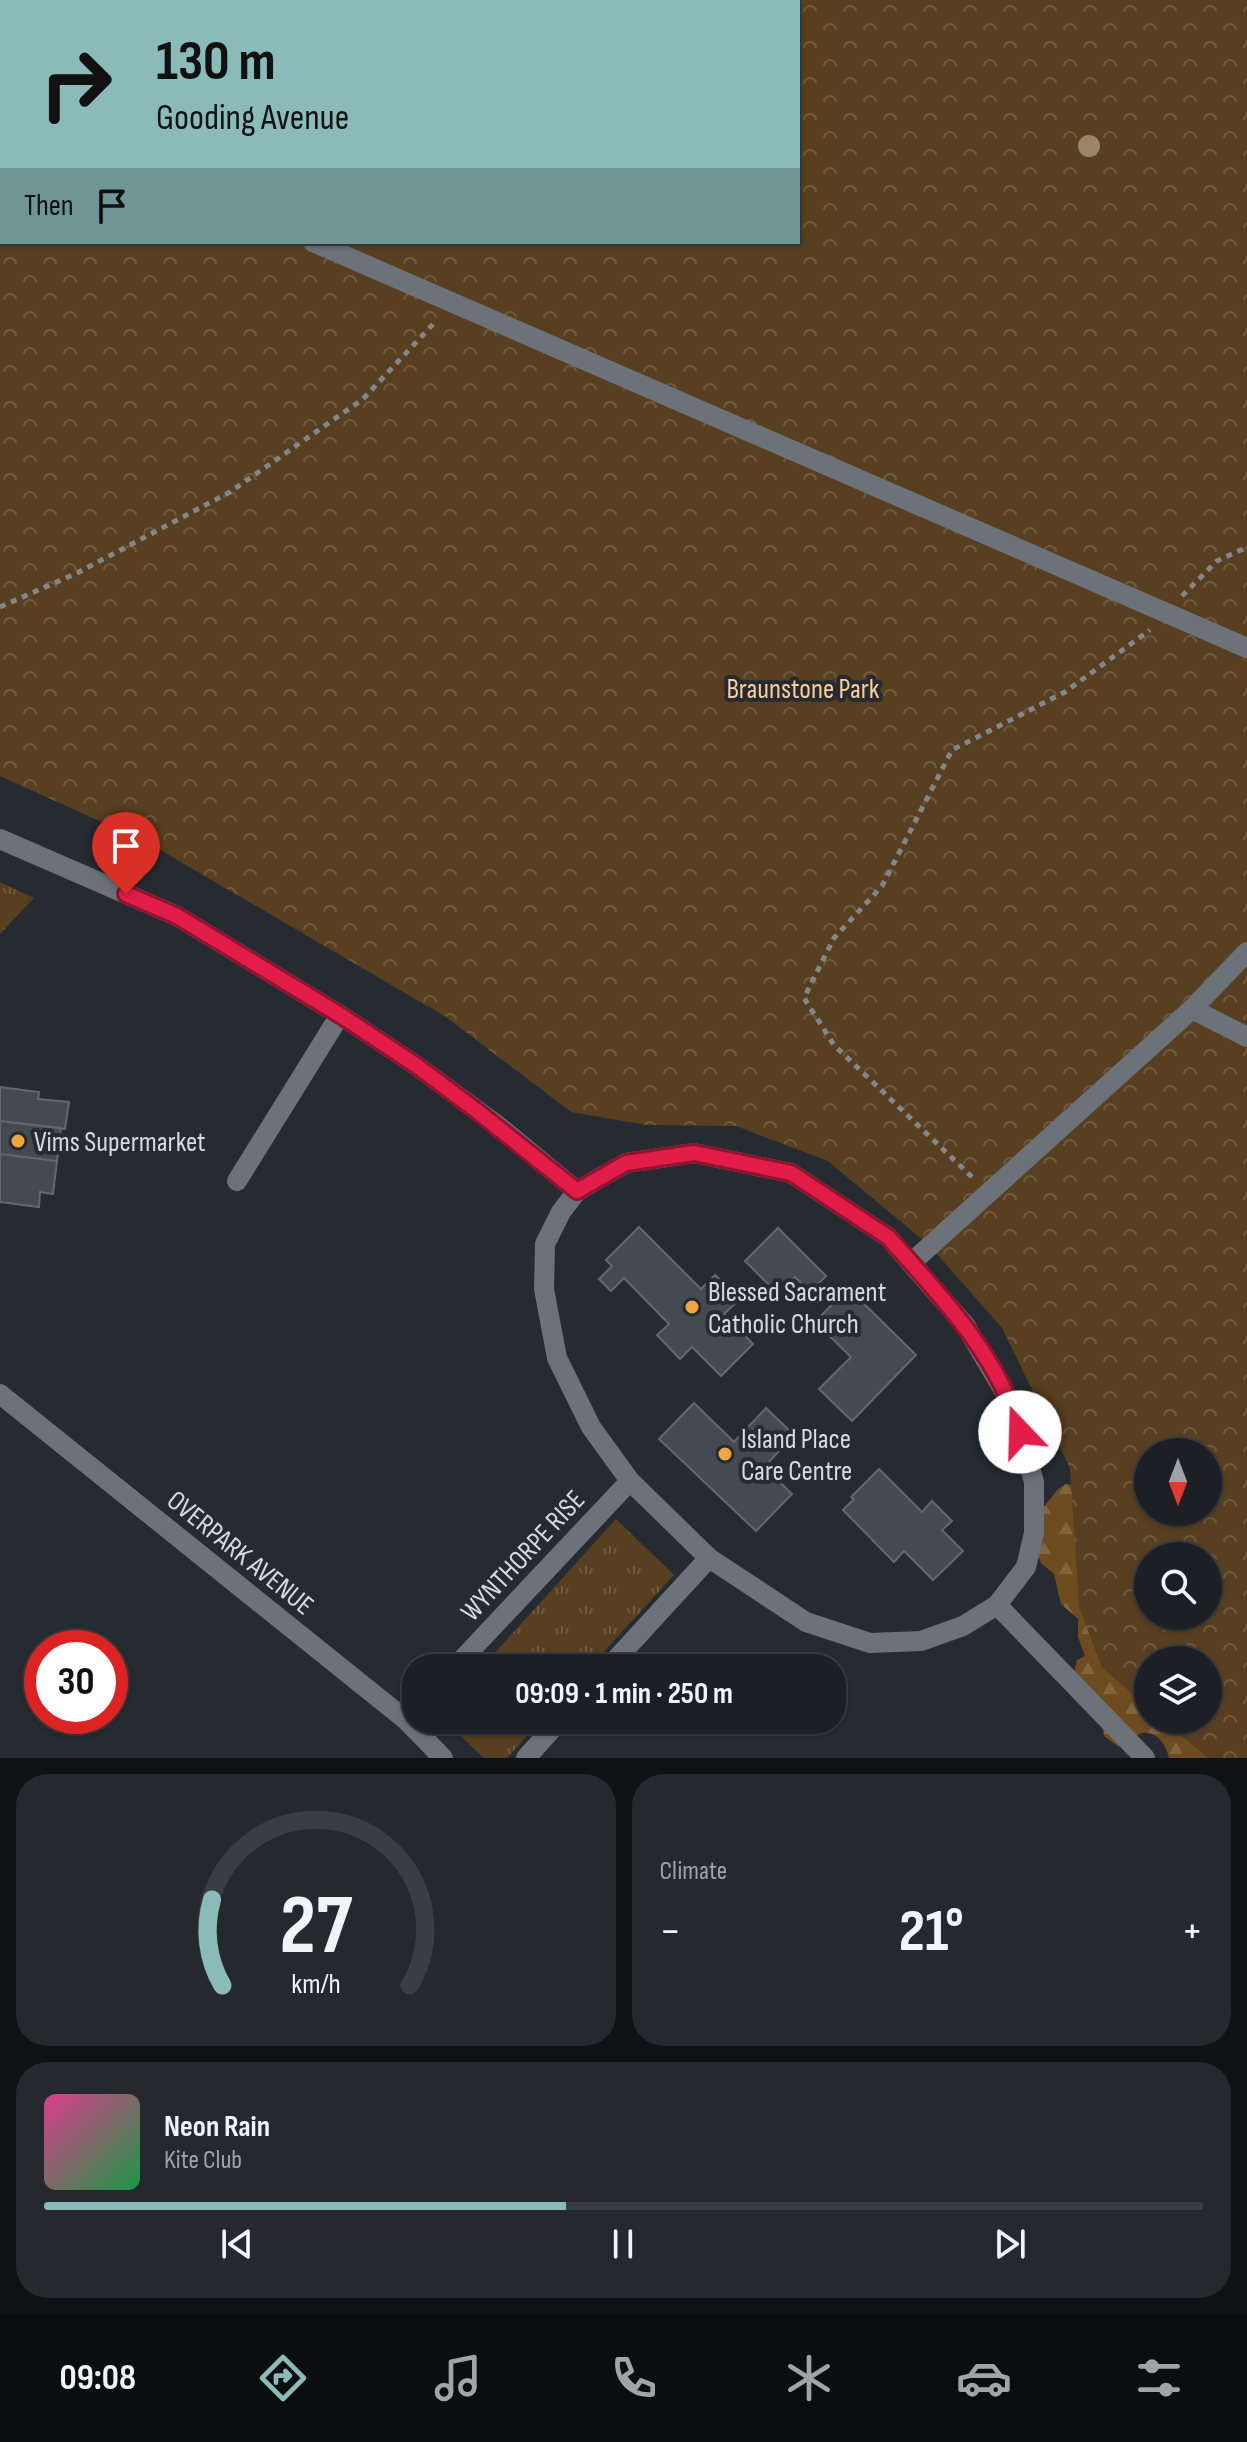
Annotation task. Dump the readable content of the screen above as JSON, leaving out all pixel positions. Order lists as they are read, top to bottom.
{
  "streets": {
    "street": ["OVERPARK AVENUE", "WYNTHORPE RISE"]
  },
  "parks": ["Braunstone Park"],
  "places": ["Vims Supermarket", "Blessed Sacrament Catholic Church", "Island Place Care Centre"],
  "north": "bottom",
  "page": {
    "turn": ["130 m", "Gooding Avenue"],
    "then": "Then",
    "limit": "30",
    "trip": "09:09 · 1 min · 250 m",
    "tile": "Climate",
    "heat": ["−", "21°", "+"],
    "song": ["Neon Rain", "Kite Club"],
    "tabs": "09:08",
    "gauge": ["27", "km/h"]
  }
}
